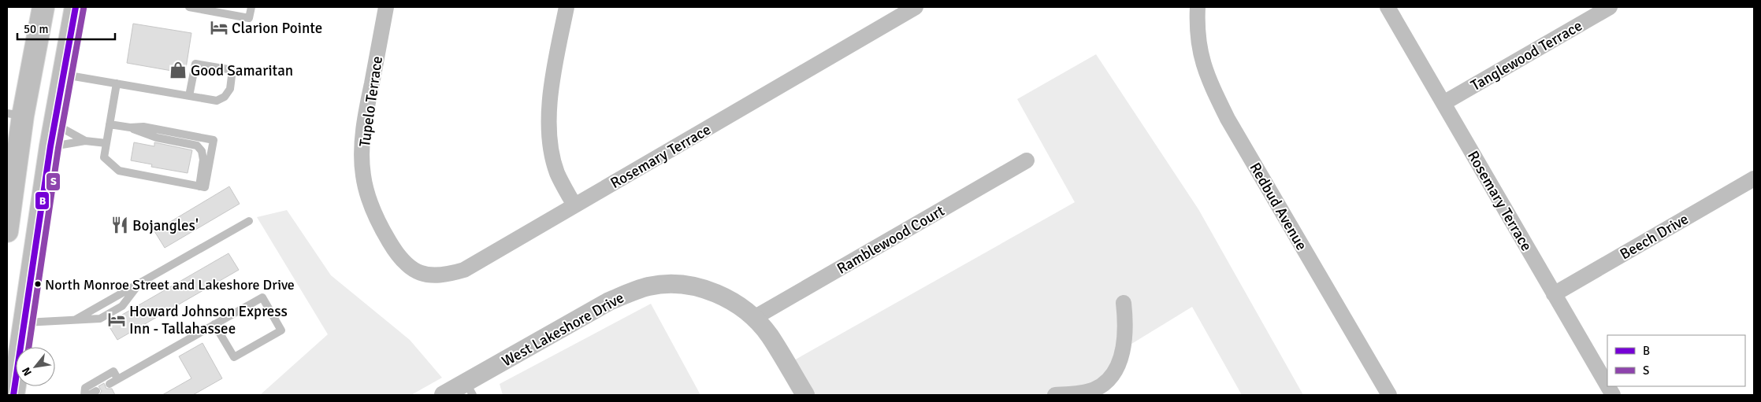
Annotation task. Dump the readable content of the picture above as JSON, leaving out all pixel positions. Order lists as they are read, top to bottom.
{
  "streets": {
    "street": [
      "Tanglewood Terrace",
      "Tupelo Terrace",
      "Rosemary Terrace",
      "Redbud Avenue",
      "Beech Drive",
      "Ramblewood Court",
      "West Lakeshore Drive"
    ]
  },
  "crossings": [
    ["Tanglewood Terrace", "Rosemary Terrace"],
    ["Tupelo Terrace", "Rosemary Terrace"],
    ["Rosemary Terrace", "Beech Drive"],
    ["Ramblewood Court", "West Lakeshore Drive"]
  ],
  "places": {
    "hotel": ["Clarion Pointe", "Howard Johnson Express Inn - Tallahassee"],
    "shop": ["Good Samaritan"],
    "restaurant": ["Bojangles'"],
    "other": ["North Monroe Street and Lakeshore Drive"]
  },
  "lines": ["transit line B", "transit line S"],
  "legend": ["B", "S"],
  "scale_bar": "50 m",
  "north": "bottom left"
}
